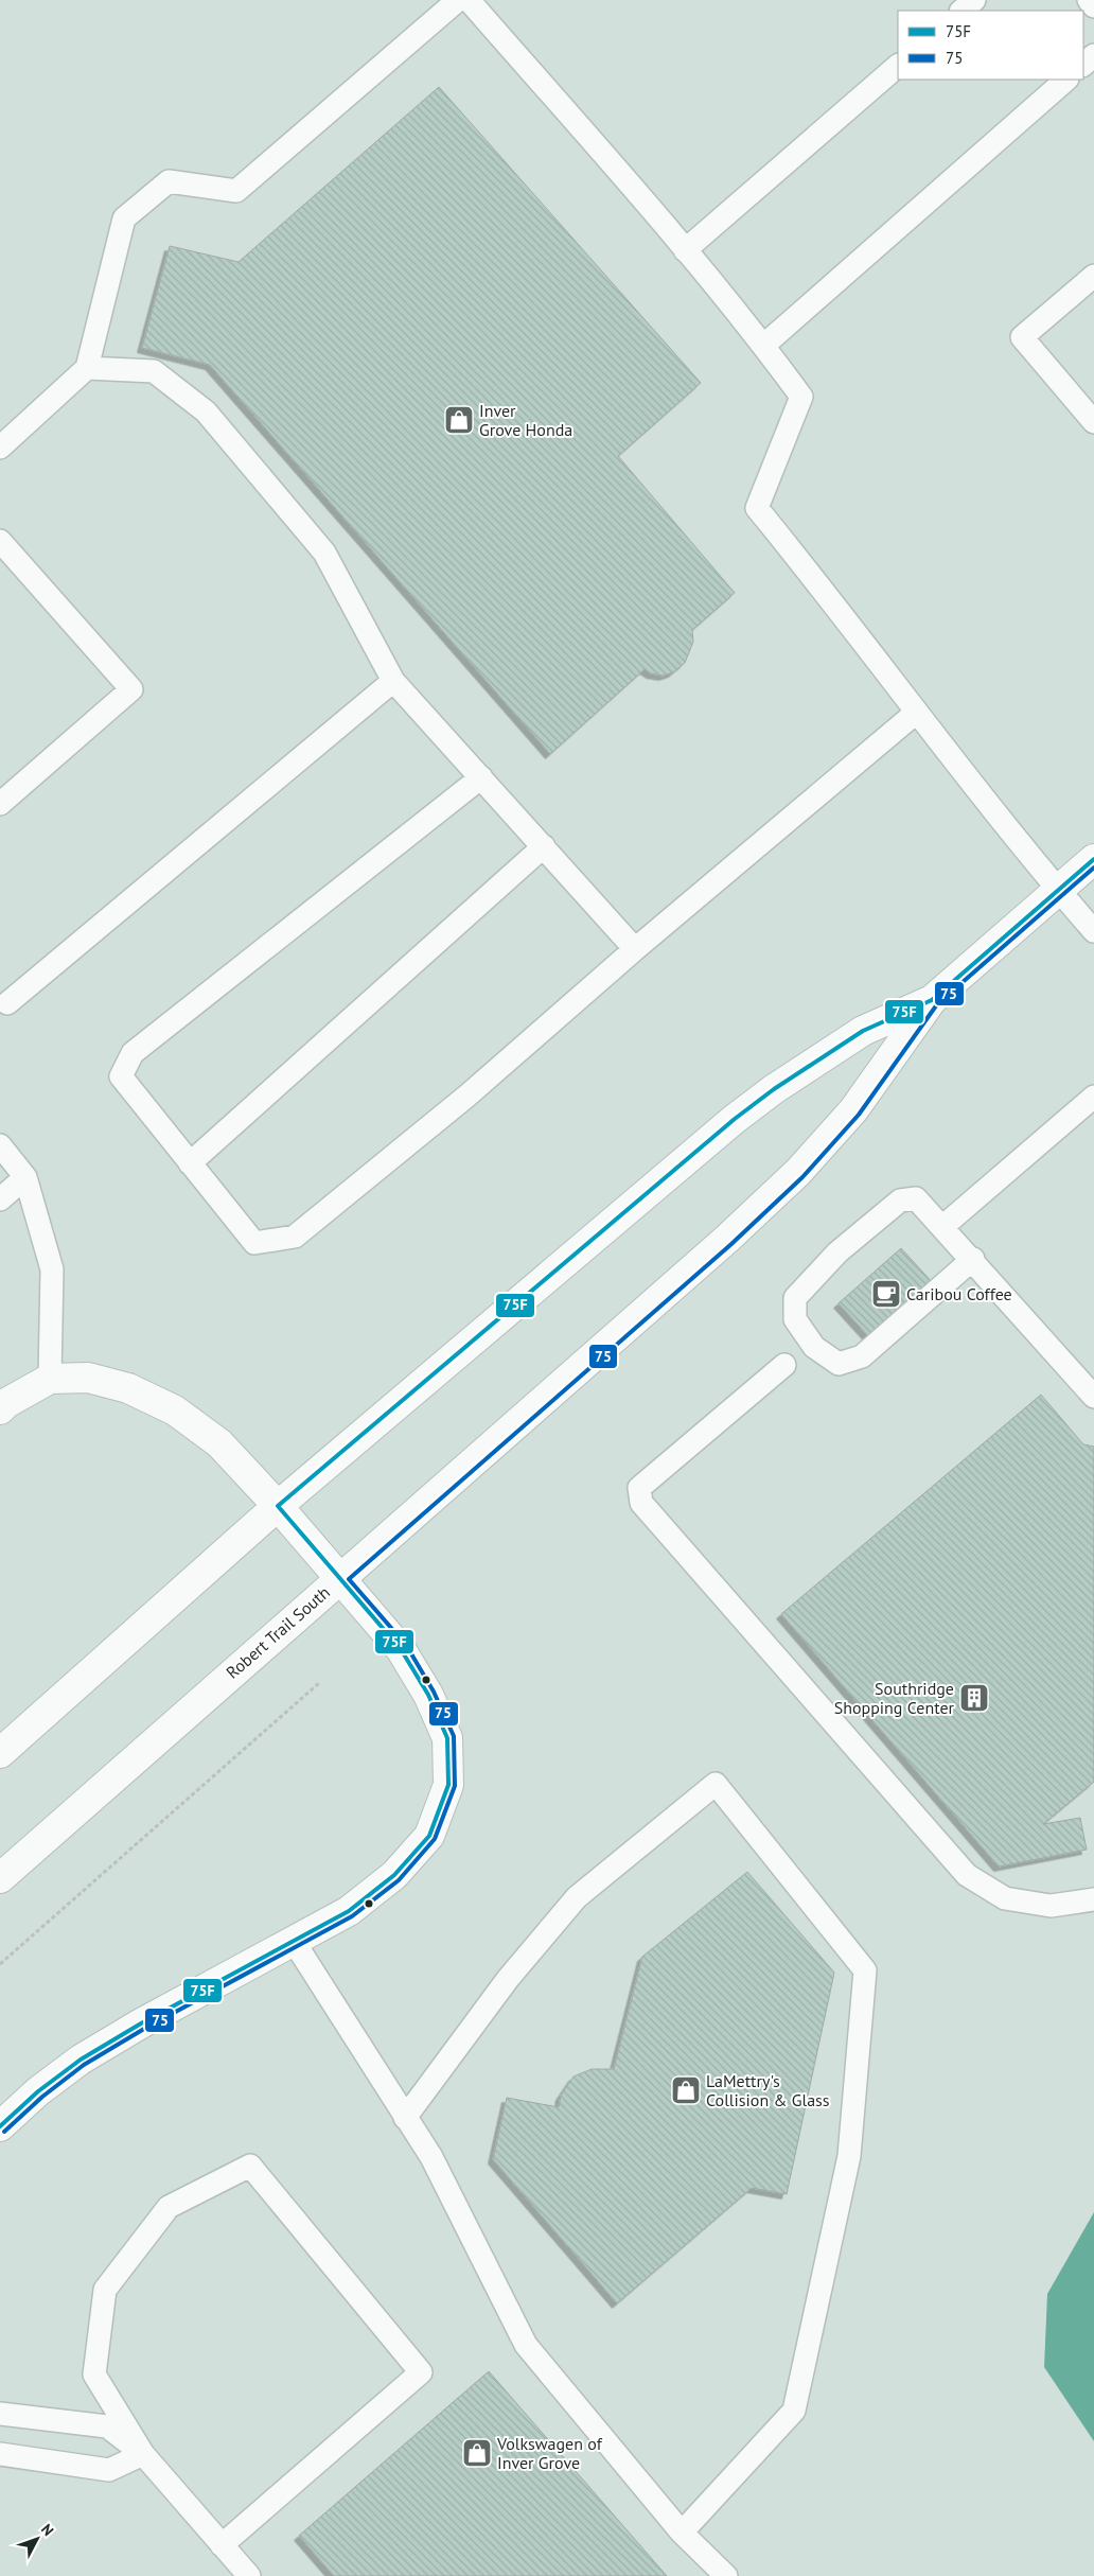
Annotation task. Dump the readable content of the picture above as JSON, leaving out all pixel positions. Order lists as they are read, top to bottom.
{
  "streets": {
    "main road": ["Robert Trail South"]
  },
  "places": {
    "shop": ["Inver Grove Honda", "LaMettry's Collision & Glass", "Volkswagen of Inver Grove"],
    "cafe": ["Caribou Coffee"],
    "building": ["Southridge Shopping Center"]
  },
  "lines": ["transit line 75F", "transit line 75"],
  "legend": ["75F", "75"],
  "north": "top right"
}
